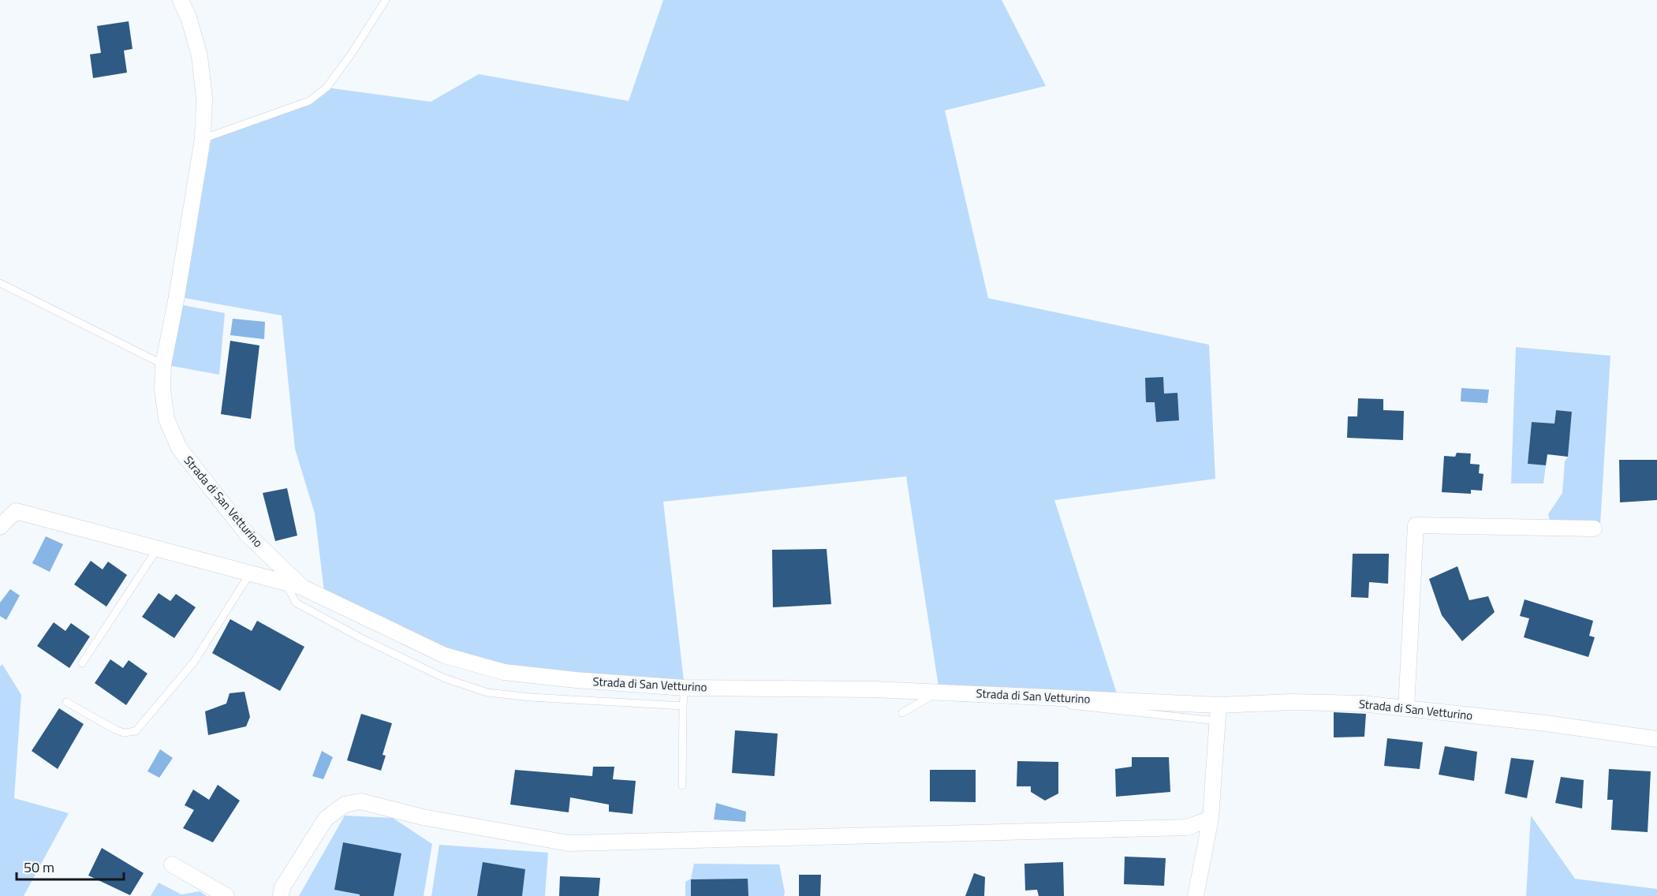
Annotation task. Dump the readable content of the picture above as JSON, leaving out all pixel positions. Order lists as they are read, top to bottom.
{
  "streets": {
    "street": ["Strada di San Vetturino"]
  },
  "scale_bar": "50 m"
}
